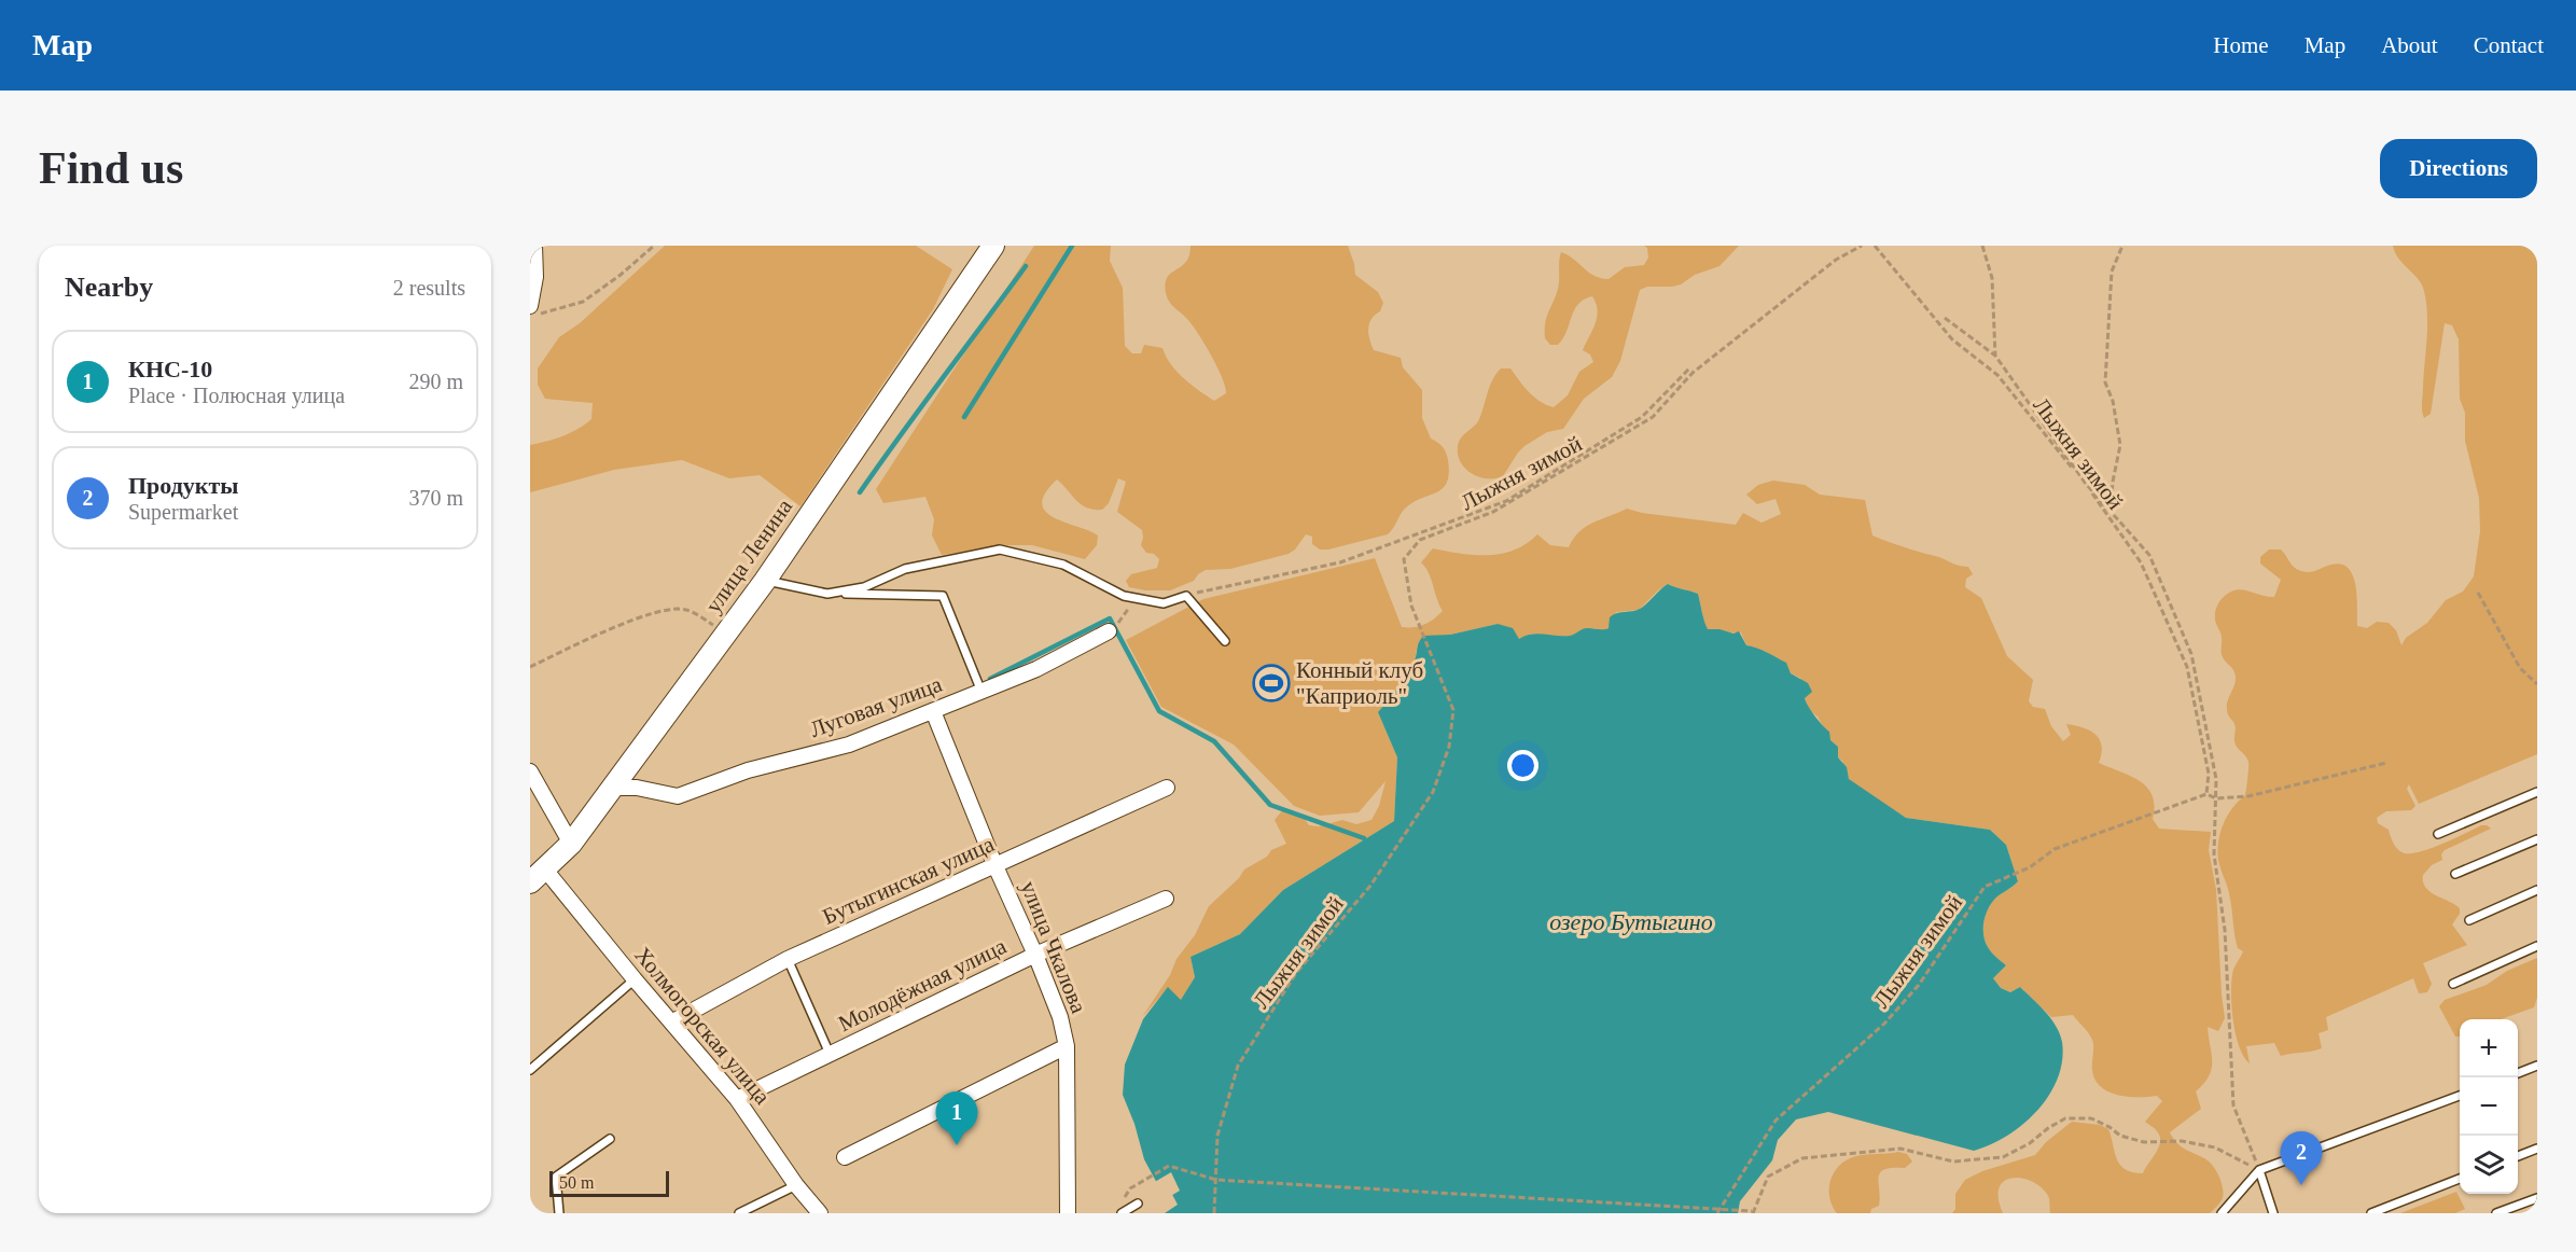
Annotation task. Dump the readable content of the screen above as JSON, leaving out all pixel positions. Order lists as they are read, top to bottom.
{
  "streets": {
    "street": [
      "улица Ленина",
      "Луговая улица",
      "Бутыгинская улица",
      "улица Чкалова",
      "Молодёжная улица",
      "Холмогорская улица"
    ],
    "path": ["Лыжня зимой"]
  },
  "crossings": [
    ["улица Ленина", "Луговая улица"],
    ["улица Ленина", "Холмогорская улица"],
    ["Луговая улица", "улица Чкалова"],
    ["Бутыгинская улица", "улица Чкалова"],
    ["Бутыгинская улица", "Холмогорская улица"],
    ["улица Чкалова", "Молодёжная улица"],
    ["Молодёжная улица", "Холмогорская улица"]
  ],
  "water": ["озеро Бутыгино"],
  "places": {
    "sports": ["Конный клуб \"Каприоль\""]
  },
  "scale_bar": "50 m",
  "page": {
    "header": "Map",
    "nav": [
      "Home",
      "Map",
      "About",
      "Contact"
    ],
    "buttons": "Directions",
    "title": "Find us",
    "heading": ["Nearby", "2 results"],
    "list": [
      {
        "mark": "1",
        "name": "КНС-10",
        "note": "Place · Полюсная улица",
        "value": "290 m"
      },
      {
        "mark": "2",
        "name": "Продукты",
        "note": "Supermarket",
        "value": "370 m"
      }
    ],
    "map_buttons": ["+", "−"],
    "pins": ["1", "2"],
    "scale": "50 m"
  }
}
